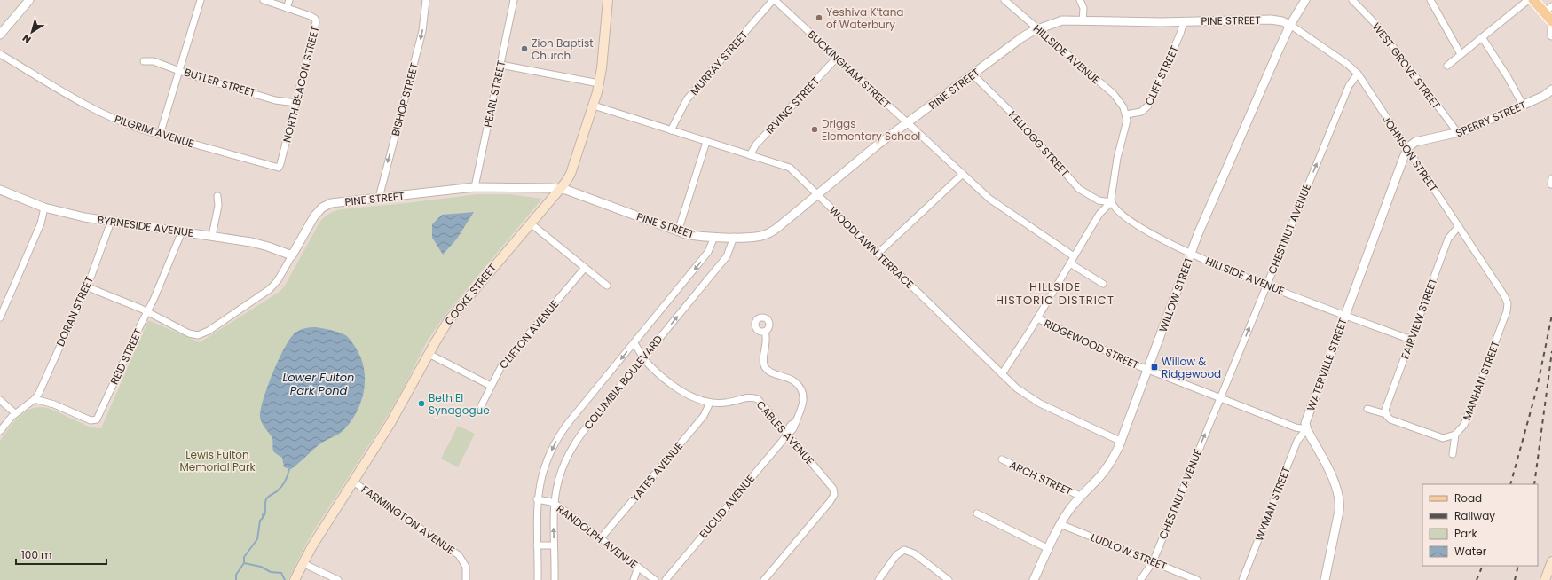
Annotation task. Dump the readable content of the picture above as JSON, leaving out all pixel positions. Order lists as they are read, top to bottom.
{
  "streets": {
    "main road": ["COOKE STREET"],
    "street": [
      "PINE STREET",
      "HILLSIDE AVENUE",
      "MURRAY STREET",
      "WEST GROVE STREET",
      "BUCKINGHAM STREET",
      "CLIFF STREET",
      "BUTLER STREET",
      "NORTH BEACON STREET",
      "PEARL STREET",
      "BISHOP STREET",
      "IRVING STREET",
      "SPERRY STREET",
      "PILGRIM AVENUE",
      "KELLOGG STREET",
      "JOHNSON STREET",
      "BYRNESIDE AVENUE",
      "CHESTNUT AVENUE",
      "WOODLAWN TERRACE",
      "WILLOW STREET",
      "DORAN STREET",
      "FAIRVIEW STREET",
      "CLIFTON AVENUE",
      "RIDGEWOOD STREET",
      "REID STREET",
      "WATERVILLE STREET",
      "MANHAN STREET",
      "COLUMBIA BOULEVARD",
      "CABLES AVENUE",
      "YATES AVENUE",
      "ARCH STREET",
      "WYMAN STREET",
      "EUCLID AVENUE",
      "FARMINGTON AVENUE",
      "RANDOLPH AVENUE",
      "LUDLOW STREET"
    ]
  },
  "crossings": [
    ["PINE STREET", "HILLSIDE AVENUE"],
    ["PINE STREET", "BUCKINGHAM STREET"],
    ["PINE STREET", "CLIFF STREET"],
    ["PINE STREET", "PEARL STREET"],
    ["PINE STREET", "BISHOP STREET"],
    ["PINE STREET", "KELLOGG STREET"],
    ["PINE STREET", "JOHNSON STREET"],
    ["PINE STREET", "BYRNESIDE AVENUE"],
    ["PINE STREET", "WOODLAWN TERRACE"],
    ["PINE STREET", "COOKE STREET"],
    ["PINE STREET", "WILLOW STREET"],
    ["PINE STREET", "DORAN STREET"],
    ["PINE STREET", "REID STREET"],
    ["PINE STREET", "COLUMBIA BOULEVARD"],
    ["HILLSIDE AVENUE", "CLIFF STREET"],
    ["HILLSIDE AVENUE", "KELLOGG STREET"],
    ["HILLSIDE AVENUE", "CHESTNUT AVENUE"],
    ["HILLSIDE AVENUE", "WILLOW STREET"],
    ["HILLSIDE AVENUE", "FAIRVIEW STREET"],
    ["HILLSIDE AVENUE", "WATERVILLE STREET"],
    ["MURRAY STREET", "BUCKINGHAM STREET"],
    ["MURRAY STREET", "WOODLAWN TERRACE"],
    ["WEST GROVE STREET", "SPERRY STREET"],
    ["BUCKINGHAM STREET", "IRVING STREET"],
    ["BUTLER STREET", "NORTH BEACON STREET"],
    ["NORTH BEACON STREET", "PILGRIM AVENUE"],
    ["IRVING STREET", "WOODLAWN TERRACE"],
    ["SPERRY STREET", "JOHNSON STREET"],
    ["SPERRY STREET", "WATERVILLE STREET"],
    ["JOHNSON STREET", "CHESTNUT AVENUE"],
    ["JOHNSON STREET", "WILLOW STREET"],
    ["JOHNSON STREET", "FAIRVIEW STREET"],
    ["JOHNSON STREET", "WATERVILLE STREET"],
    ["JOHNSON STREET", "MANHAN STREET"],
    ["BYRNESIDE AVENUE", "DORAN STREET"],
    ["BYRNESIDE AVENUE", "REID STREET"],
    ["CHESTNUT AVENUE", "RIDGEWOOD STREET"],
    ["CHESTNUT AVENUE", "LUDLOW STREET"],
    ["WOODLAWN TERRACE", "COOKE STREET"],
    ["WOODLAWN TERRACE", "WILLOW STREET"],
    ["COOKE STREET", "FARMINGTON AVENUE"],
    ["WILLOW STREET", "RIDGEWOOD STREET"],
    ["WILLOW STREET", "ARCH STREET"],
    ["WILLOW STREET", "LUDLOW STREET"],
    ["DORAN STREET", "REID STREET"],
    ["RIDGEWOOD STREET", "WATERVILLE STREET"],
    ["RIDGEWOOD STREET", "WYMAN STREET"],
    ["WATERVILLE STREET", "WYMAN STREET"],
    ["COLUMBIA BOULEVARD", "CABLES AVENUE"],
    ["COLUMBIA BOULEVARD", "RANDOLPH AVENUE"],
    ["CABLES AVENUE", "YATES AVENUE"],
    ["CABLES AVENUE", "EUCLID AVENUE"],
    ["YATES AVENUE", "RANDOLPH AVENUE"]
  ],
  "one_way": ["BISHOP STREET", "CHESTNUT AVENUE"],
  "districts": ["HILLSIDE HISTORIC DISTRICT"],
  "water": ["Lower Fulton Park Pond"],
  "parks": ["Lewis Fulton Memorial Park"],
  "places": {
    "other": [
      "Yeshiva K’tana of Waterbury",
      "Zion Baptist Church",
      "Driggs Elementary School",
      "Beth El Synagogue"
    ],
    "transit": ["Willow & Ridgewood"]
  },
  "legend": [
    "Road",
    "Railway",
    "Park",
    "Water"
  ],
  "scale_bar": "100 m",
  "north": "bottom left"
}
